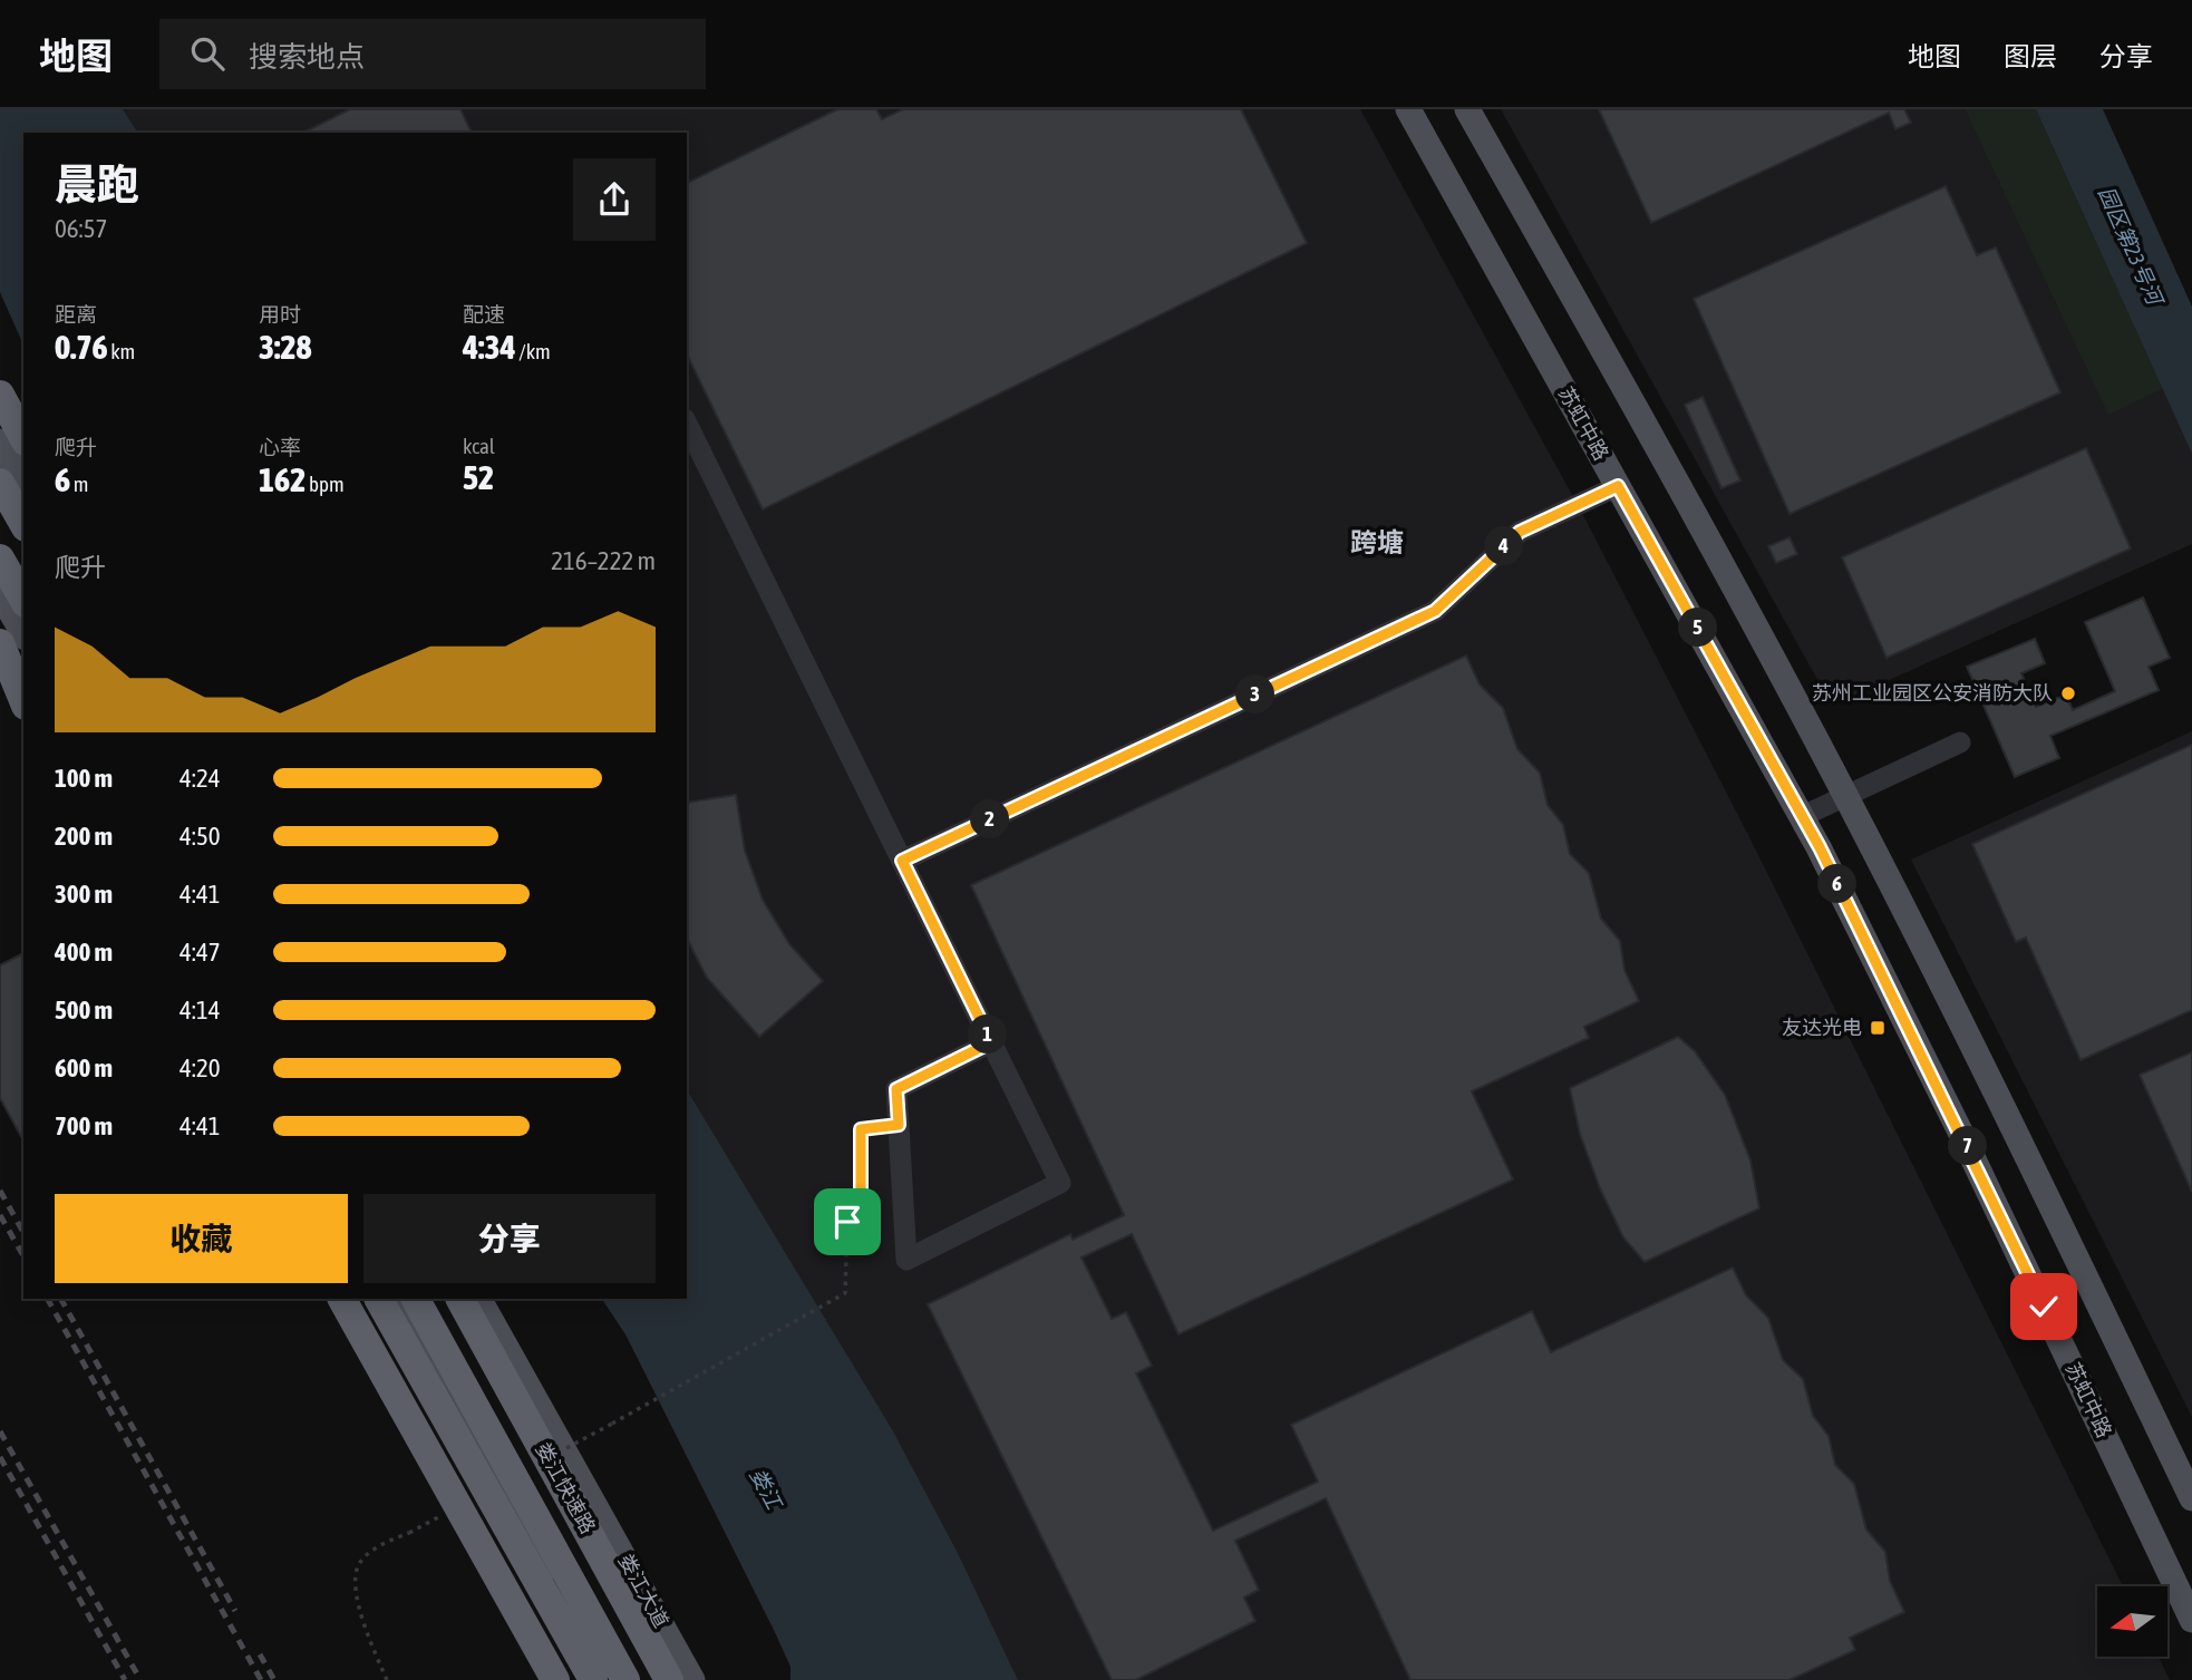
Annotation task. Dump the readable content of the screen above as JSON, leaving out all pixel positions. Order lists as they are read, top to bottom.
{
  "streets": {
    "highway": ["娄江快速路"],
    "main road": ["苏虹中路", "娄江大道"]
  },
  "districts": ["跨塘"],
  "water": ["园区第23号河", "娄江"],
  "places": {
    "other": ["苏州工业园区公安消防大队"],
    "transit": ["友达光电"]
  },
  "north": "left",
  "page": {
    "header": "地图",
    "search": "搜索地点",
    "nav": ["地图", "图层", "分享"],
    "heading": ["晨跑", "06:57"],
    "stats": [
      ["距离", "0.76 km"],
      ["用时", "3:28"],
      ["配速", "4:34 /km"],
      ["爬升", "6 m"],
      ["心率", "162 bpm"],
      ["kcal", "52"]
    ],
    "pins": [
      "4",
      "5",
      "3",
      "2",
      "6",
      "1",
      "7"
    ],
    "chart": ["爬升", "216–222 m"],
    "list": [
      {
        "name": "100 m",
        "note": "4:24"
      },
      {
        "name": "200 m",
        "note": "4:50"
      },
      {
        "name": "300 m",
        "note": "4:41"
      },
      {
        "name": "400 m",
        "note": "4:47"
      },
      {
        "name": "500 m",
        "note": "4:14"
      },
      {
        "name": "600 m",
        "note": "4:20"
      },
      {
        "name": "700 m",
        "note": "4:41"
      }
    ],
    "buttons": ["收藏", "分享"]
  }
}
